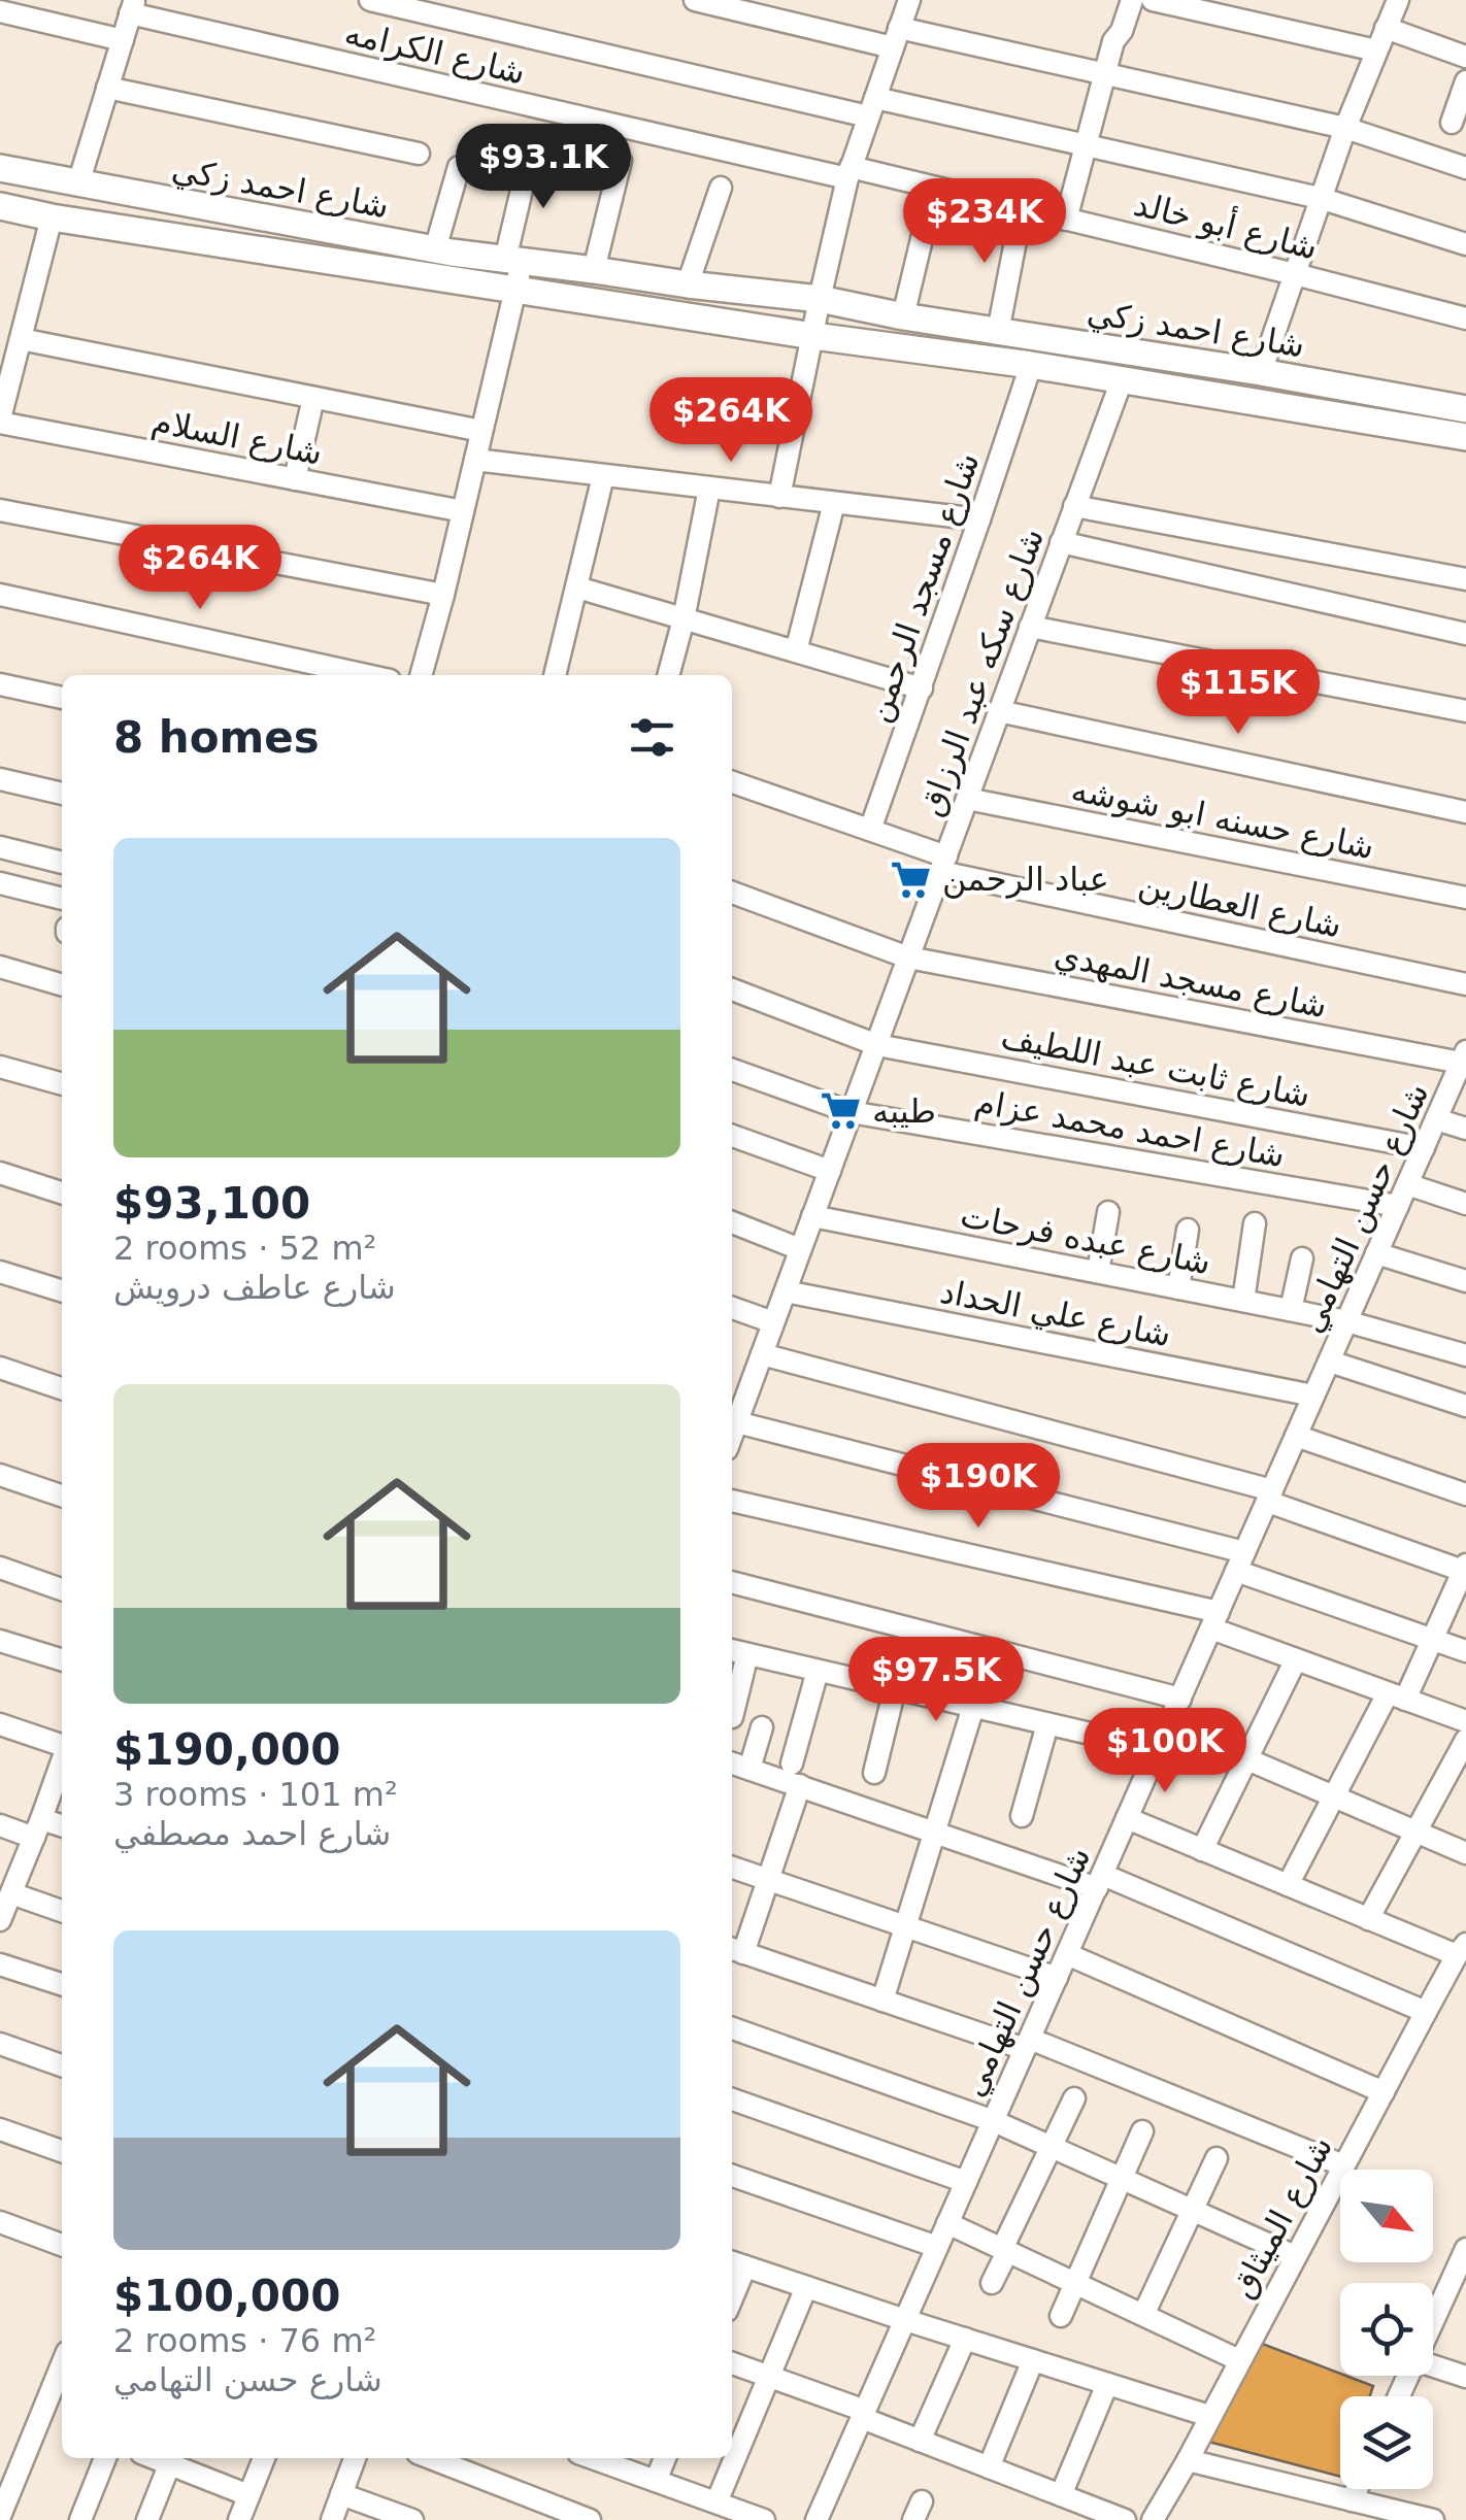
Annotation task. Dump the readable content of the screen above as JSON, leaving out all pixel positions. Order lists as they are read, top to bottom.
{
  "streets": {
    "street": [
      "شارع الكرامه",
      "شارع احمد زكي",
      "شارع أبو خالد",
      "شارع السلام",
      "شارع مسجد الرحمن",
      "شارع سكه عبد الرزاق",
      "شارع حسنه ابو شوشه",
      "شارع العطارين",
      "شارع مسجد المهدي",
      "شارع ثابت عبد اللطيف",
      "شارع احمد محمد عزام",
      "شارع حسن التهامي",
      "شارع عبده فرحات",
      "شارع علي الحداد",
      "شارع الميثاق"
    ]
  },
  "crossings": [
    ["شارع الكرامه", "شارع أبو خالد"],
    ["شارع احمد زكي", "شارع مسجد الرحمن"],
    ["شارع احمد زكي", "شارع سكه عبد الرزاق"],
    ["شارع مسجد الرحمن", "شارع العطارين"],
    ["شارع سكه عبد الرزاق", "شارع حسنه ابو شوشه"],
    ["شارع سكه عبد الرزاق", "شارع العطارين"],
    ["شارع سكه عبد الرزاق", "شارع مسجد المهدي"],
    ["شارع سكه عبد الرزاق", "شارع ثابت عبد اللطيف"],
    ["شارع سكه عبد الرزاق", "شارع احمد محمد عزام"],
    ["شارع سكه عبد الرزاق", "شارع عبده فرحات"],
    ["شارع سكه عبد الرزاق", "شارع علي الحداد"],
    ["شارع مسجد المهدي", "شارع حسن التهامي"],
    ["شارع ثابت عبد اللطيف", "شارع حسن التهامي"],
    ["شارع احمد محمد عزام", "شارع حسن التهامي"],
    ["شارع حسن التهامي", "شارع عبده فرحات"],
    ["شارع حسن التهامي", "شارع علي الحداد"]
  ],
  "places": {
    "supermarket": ["عباد الرحمن", "طيبه"]
  },
  "north": "bottom right",
  "page": {
    "price": [
      "$93.1K",
      "$234K",
      "$264K",
      "$264K",
      "$115K",
      "$190K",
      "$97.5K",
      "$100K"
    ],
    "heading": "8 homes",
    "list": [
      {
        "name": "$93,100",
        "note": "2 rooms · 52 m² · شارع عاطف درويش"
      },
      {
        "name": "$190,000",
        "note": "3 rooms · 101 m² · شارع احمد مصطفي"
      },
      {
        "name": "$100,000",
        "note": "2 rooms · 76 m² · شارع حسن التهامي"
      }
    ]
  }
}
